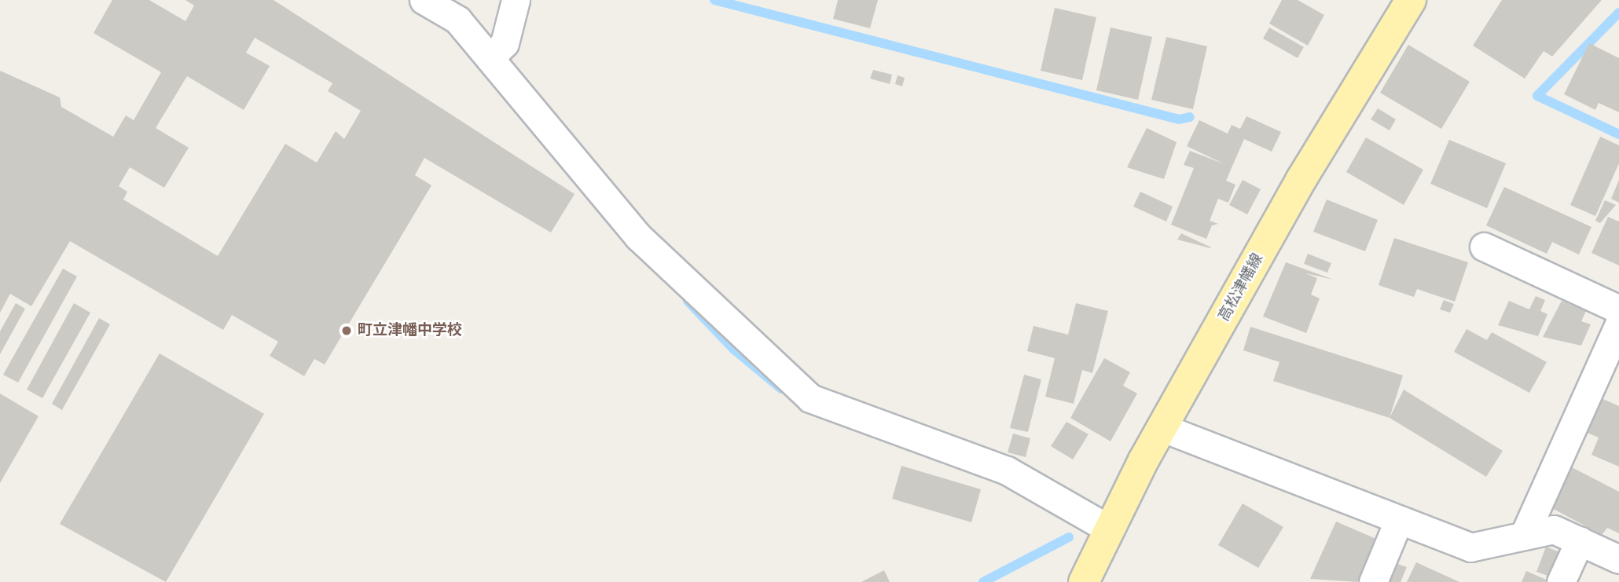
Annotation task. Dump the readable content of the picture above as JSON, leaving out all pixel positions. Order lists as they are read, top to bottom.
{
  "streets": {
    "main road": ["高松津幡線"]
  },
  "places": ["町立津幡中学校"]
}
